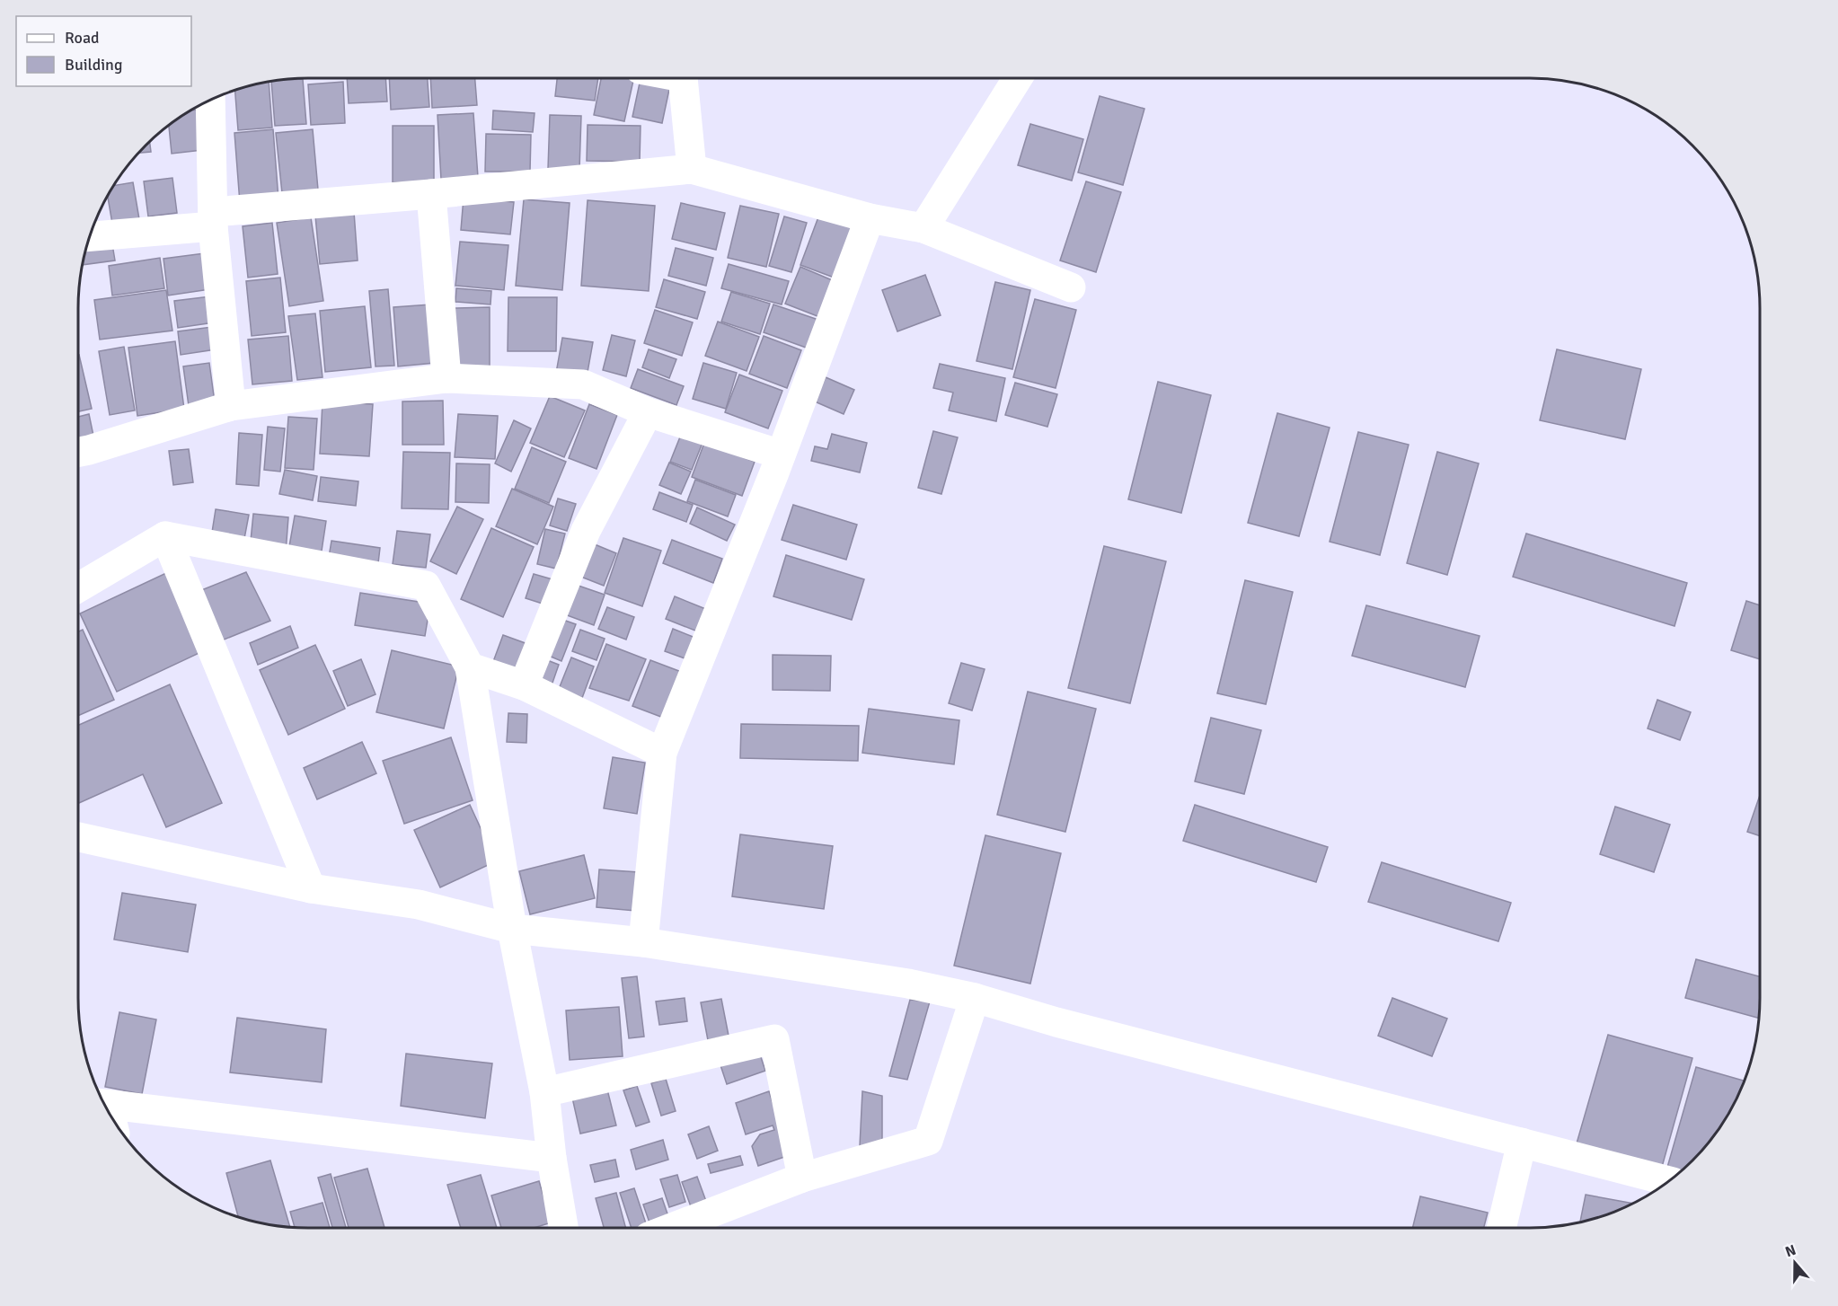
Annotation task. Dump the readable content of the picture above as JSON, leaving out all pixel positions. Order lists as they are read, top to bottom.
{
  "legend": ["Road", "Building"],
  "north": "top"
}
